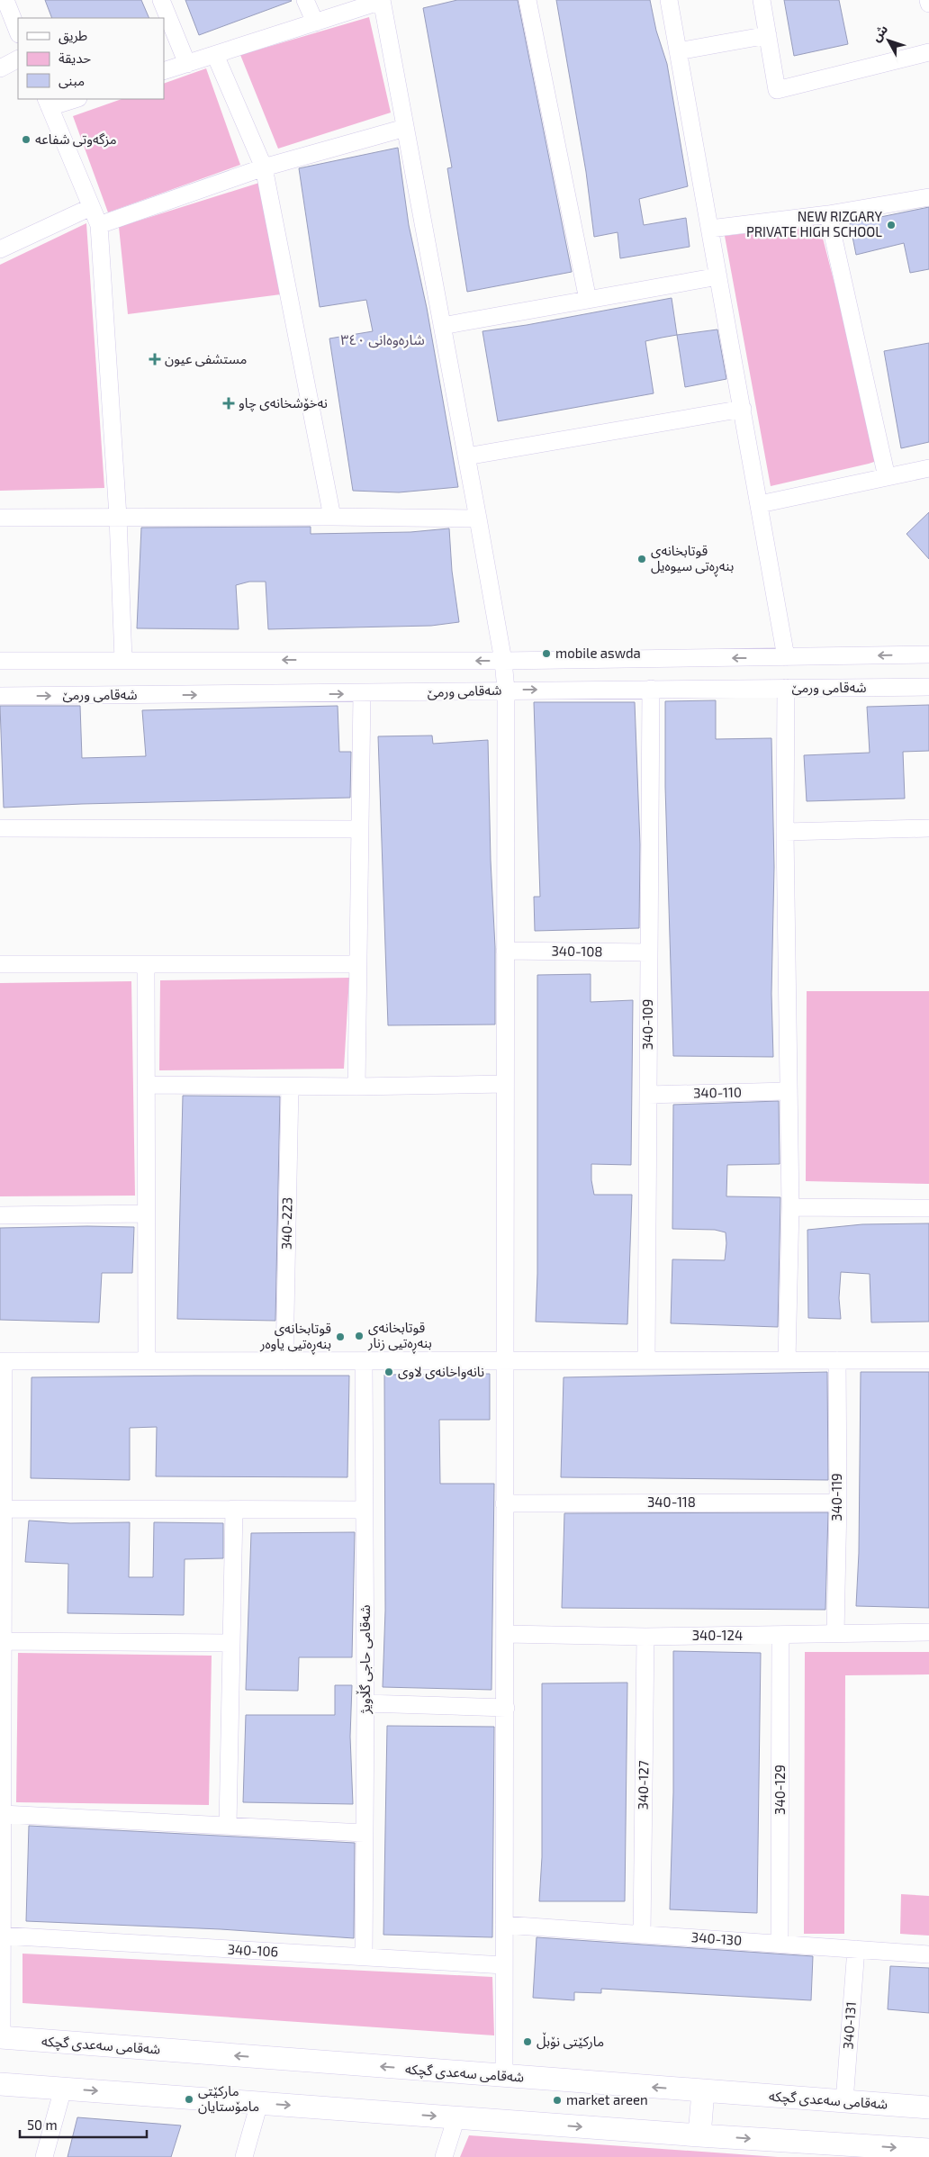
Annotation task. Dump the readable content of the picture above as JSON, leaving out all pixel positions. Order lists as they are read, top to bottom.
{
  "streets": {
    "main road": ["شەقامی سەعدی گچکە"],
    "street": [
      "شەقامی ورمێ",
      "340-108",
      "340-109",
      "340-110",
      "340-223",
      "340-119",
      "340-118",
      "340-124",
      "شەقامی حاجی گڵاویژ",
      "340-127",
      "340-129",
      "340-130",
      "340-106",
      "340-131"
    ]
  },
  "crossings": [
    ["شەقامی ورمێ", "340-109"],
    ["340-108", "340-109"],
    ["340-109", "340-110"],
    ["340-119", "340-118"],
    ["340-119", "340-124"],
    ["340-124", "340-127"],
    ["340-124", "340-129"],
    ["شەقامی حاجی گڵاویژ", "340-106"],
    ["340-127", "340-130"],
    ["340-129", "340-130"],
    ["340-130", "340-131"],
    ["340-131", "شەقامی سەعدی گچکە"]
  ],
  "districts": ["شارەوەانی ٣٤٠"],
  "places": {
    "other": [
      "مزگەوتی شفاعە",
      "NEW RIZGARY PRIVATE HIGH SCHOOL",
      "قوتابخانەی بنەڕەتی سیوەیل",
      "mobile aswda",
      "قوتابخانەی بنەڕەتیی زنار",
      "قوتابخانەی بنەڕەتیی یاوەر",
      "نانەواخانەی لاوی",
      "مارکێتی نۆبڵ",
      "مارکێتی مامۆستایان",
      "market areen"
    ],
    "health": ["مستشفى عيون", "نەخۆشخانەی چاو"]
  },
  "legend": ["طريق", "حديقة", "مبنى"],
  "scale_bar": "50 m",
  "north": "top left"
}
